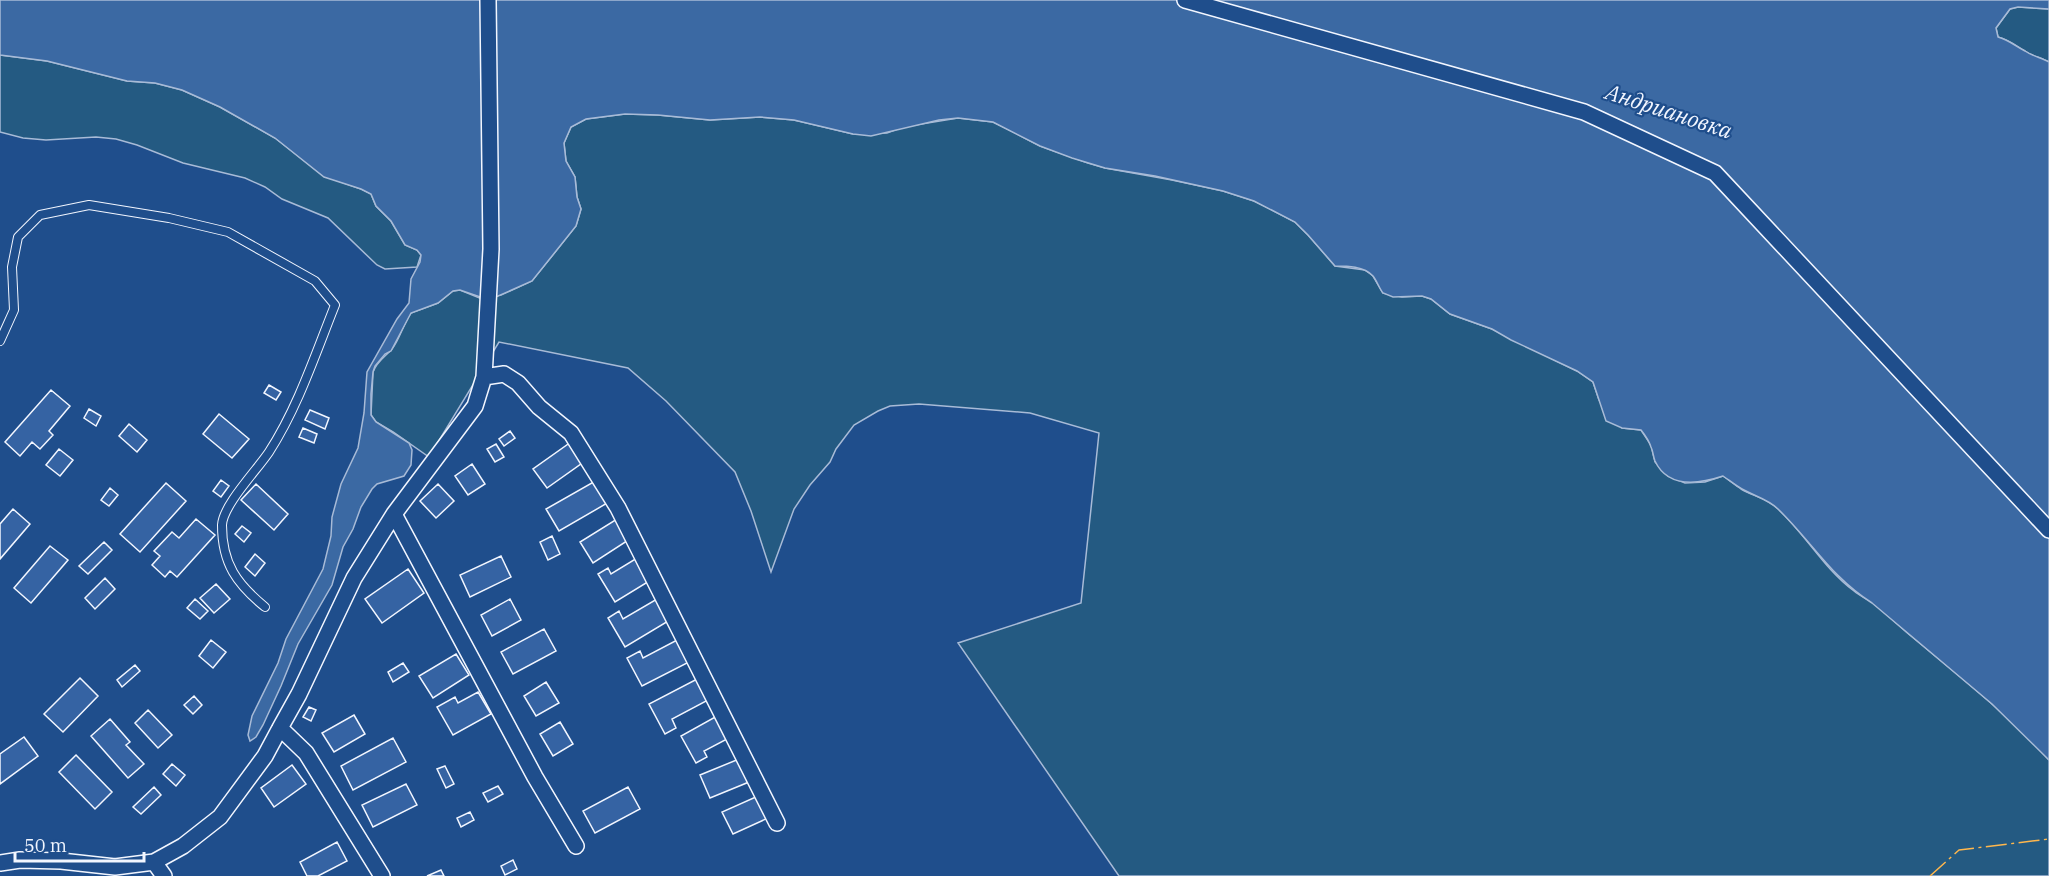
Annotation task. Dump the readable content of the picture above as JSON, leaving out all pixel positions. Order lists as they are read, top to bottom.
{
  "water": ["Андриановка"],
  "scale_bar": "50 m"
}
